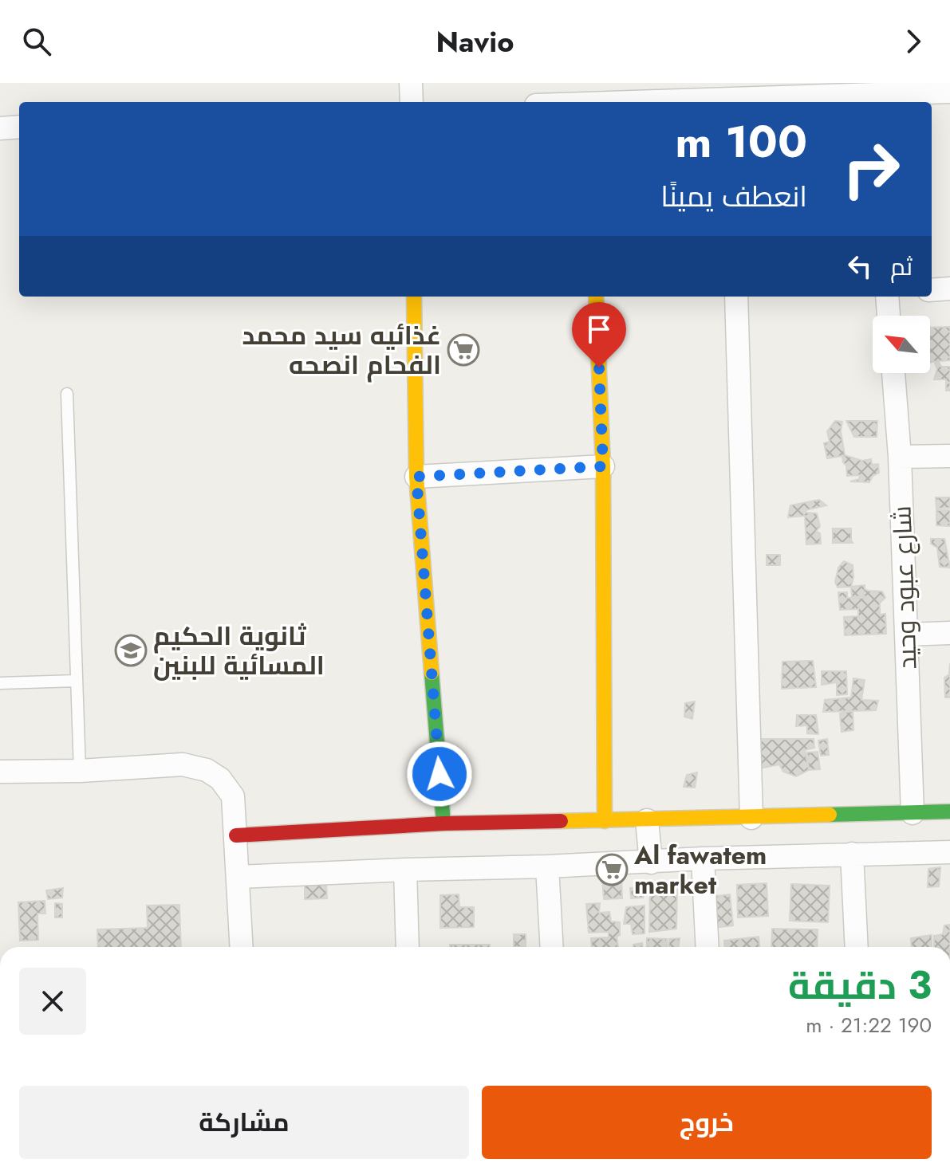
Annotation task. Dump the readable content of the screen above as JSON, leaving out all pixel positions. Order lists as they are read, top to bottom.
{
  "streets": {
    "street": ["شارع عبود وحيد"]
  },
  "places": {
    "supermarket": ["غذائيه سيد محمد الفحام انصحه", "Al fawatem market"],
    "school or university": ["ثانوية الحكيم المسائية للبنين"]
  },
  "north": "top left",
  "page": {
    "header": "Navio",
    "turn": ["100 m", "انعطف يمينًا"],
    "then": "ثم",
    "heading": ["3 دقيقة", "190 m · 21:22"],
    "buttons": ["خروج", "مشاركة"]
  }
}
